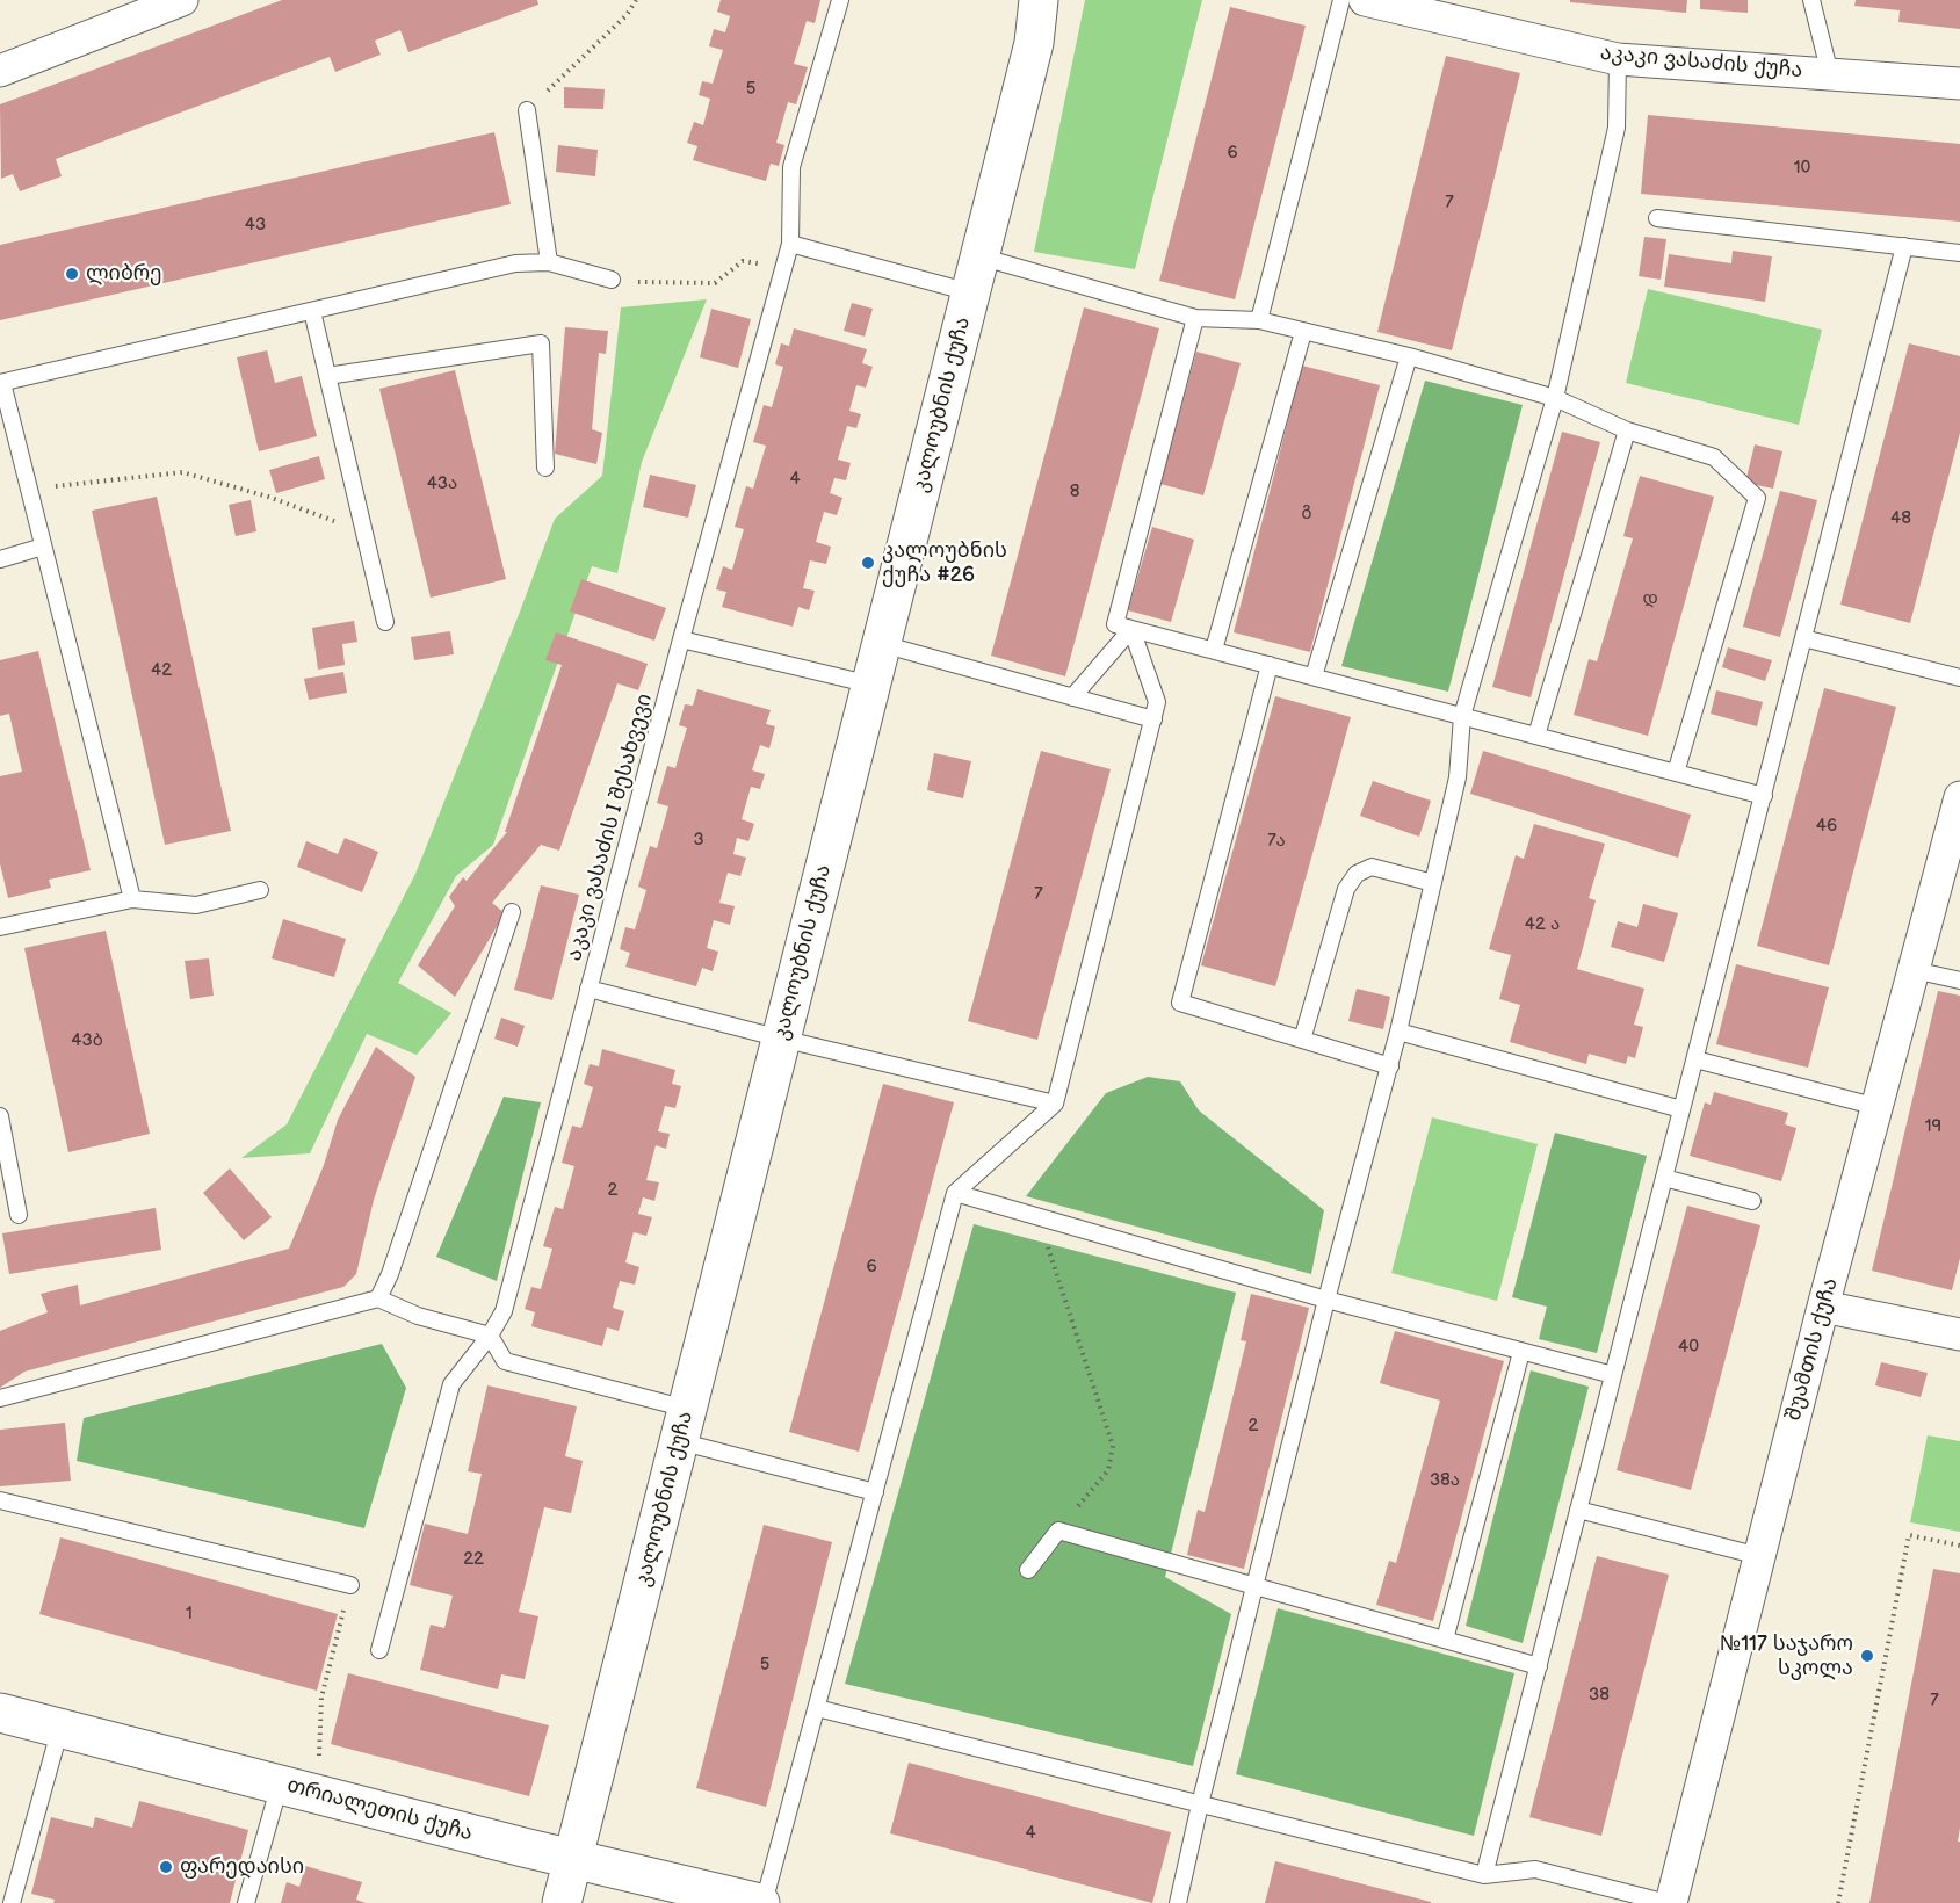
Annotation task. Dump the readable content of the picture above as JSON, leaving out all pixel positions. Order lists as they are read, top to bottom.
{
  "streets": {
    "street": [
      "აკაკი ვასაძის ქუჩა",
      "კალოუბნის ქუჩა",
      "შუამთის ქუჩა",
      "თრიალეთის ქუჩა"
    ],
    "lane": ["აკაკი ვასაძის I შესახვევი"]
  },
  "crossings": [
    ["კალოუბნის ქუჩა", "თრიალეთის ქუჩა"]
  ],
  "places": [
    "ლიბრე",
    "კალოუბნის ქუჩა #26",
    "№117 საჯარო სკოლა",
    "ფარედაისი"
  ],
  "house_numbers": [
    "5",
    "6",
    "10",
    "7",
    "43",
    "4",
    "43ა",
    "8",
    "გ",
    "48",
    "დ",
    "42",
    "46",
    "3",
    "7ა",
    "7",
    "42 ა",
    "43ბ",
    "19",
    "2",
    "6",
    "40",
    "2",
    "38ა",
    "22",
    "1",
    "5",
    "38",
    "7",
    "4"
  ]
}
